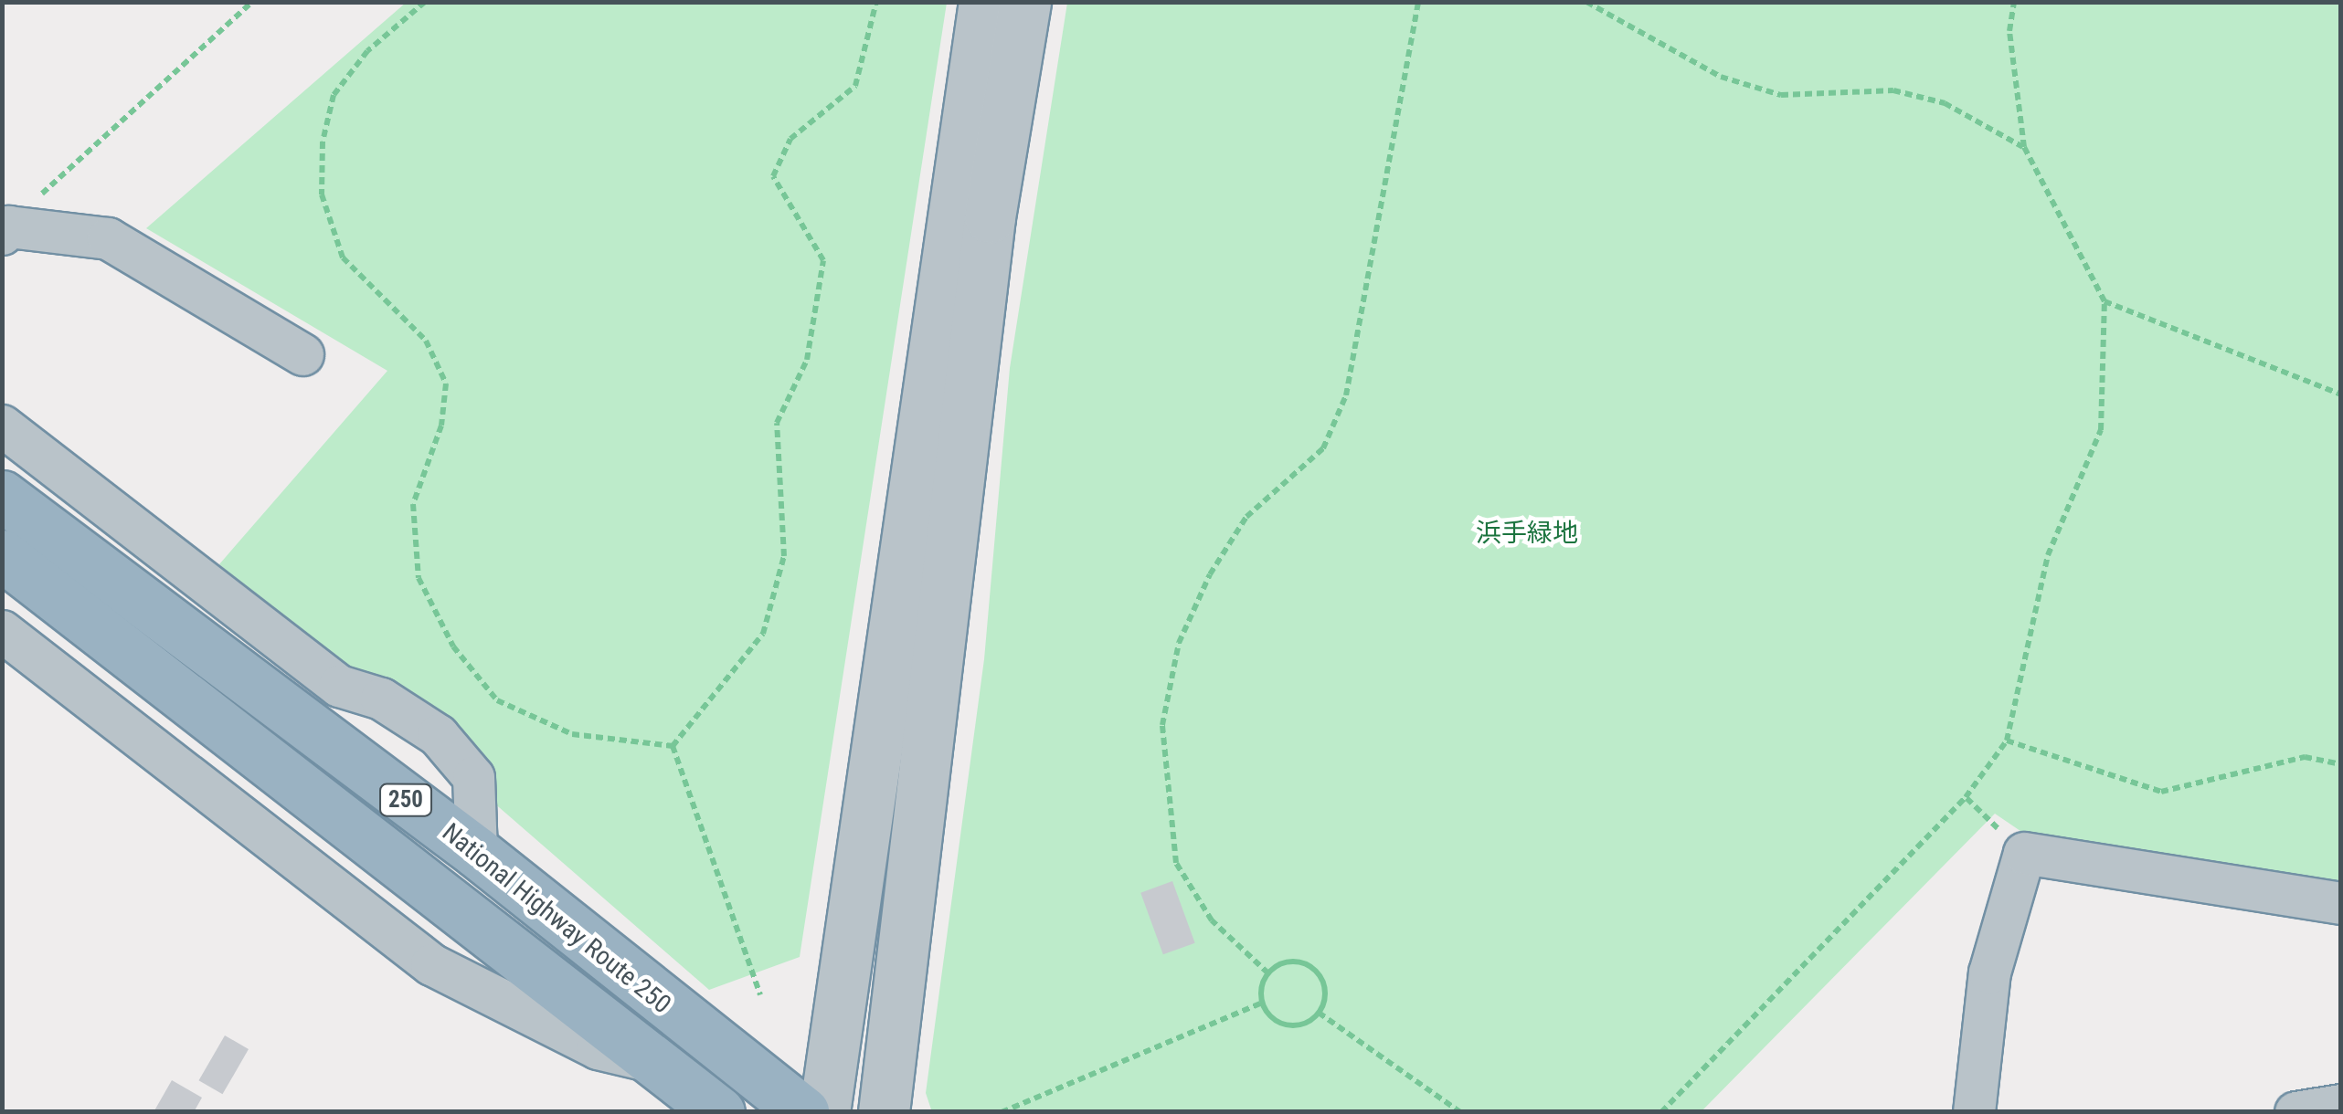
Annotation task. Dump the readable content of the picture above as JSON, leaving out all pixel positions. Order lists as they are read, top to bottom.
{
  "streets": {
    "highway": ["250", "National Highway Route 250"]
  },
  "parks": ["浜手緑地"]
}
